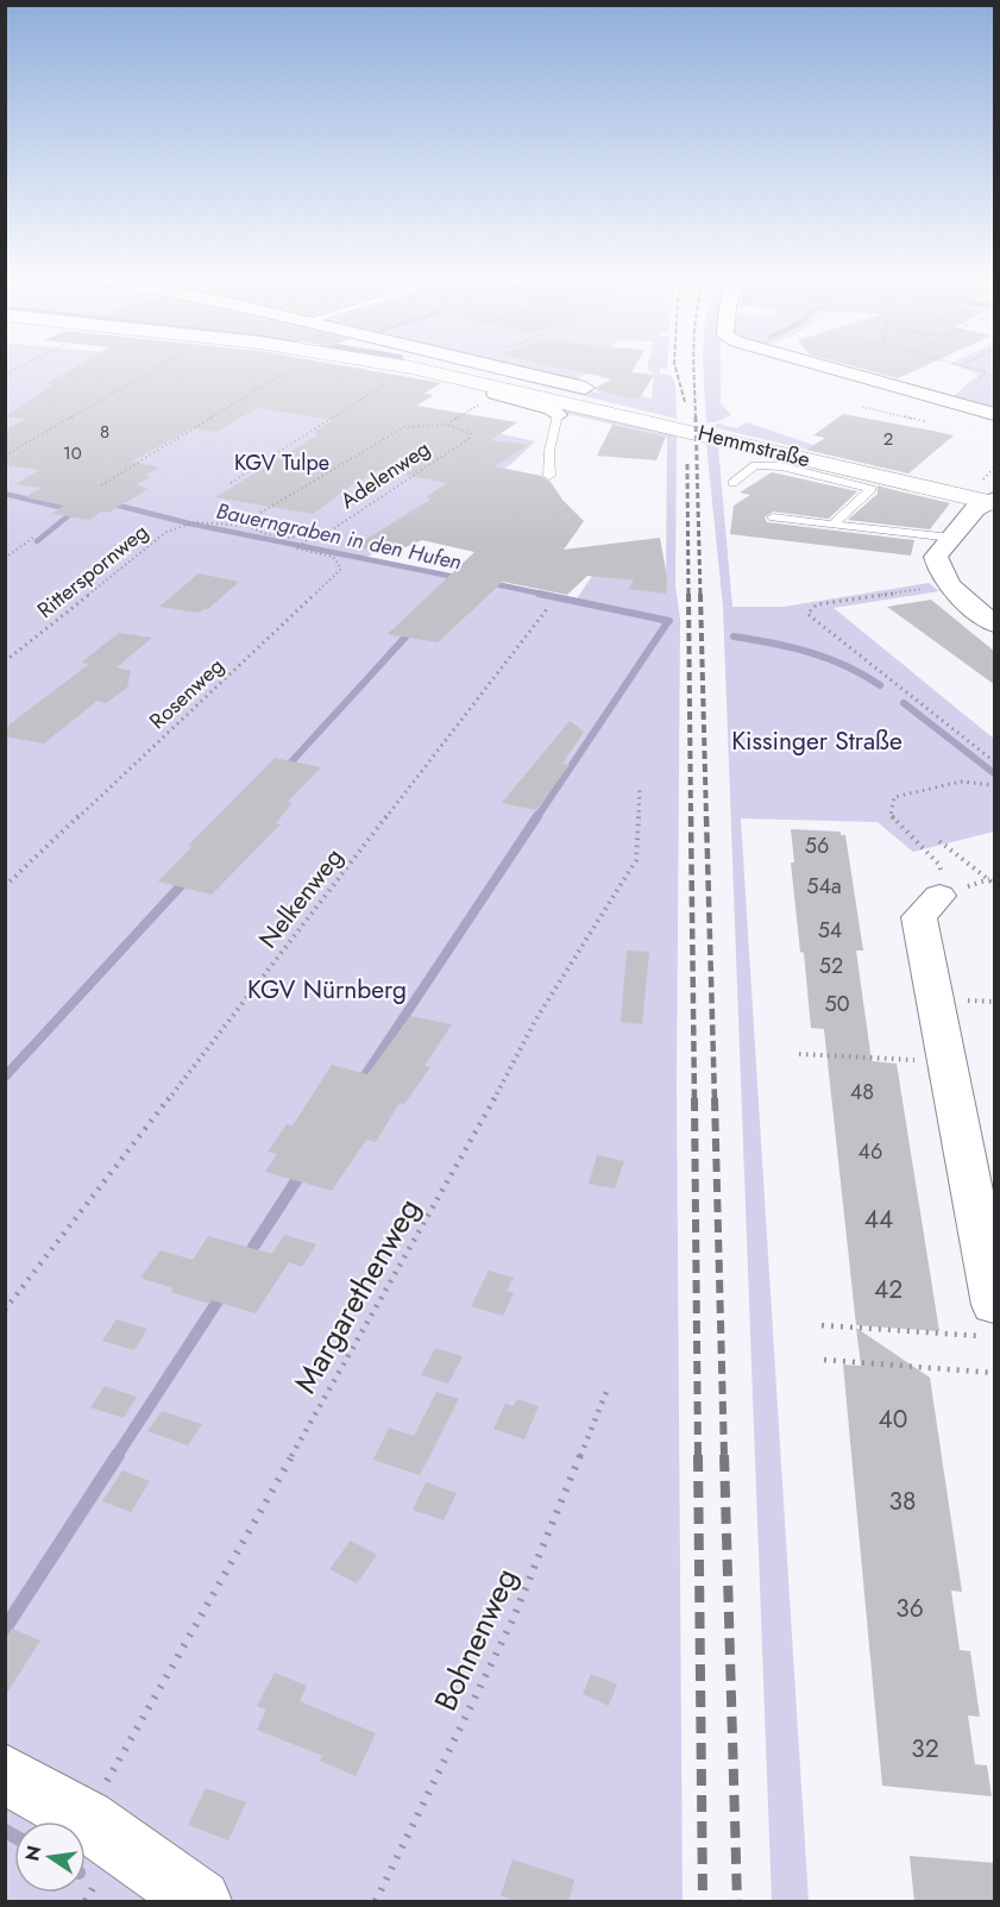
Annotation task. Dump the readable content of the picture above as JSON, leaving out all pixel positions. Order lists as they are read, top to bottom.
{
  "streets": {
    "street": ["Hemmstraße"],
    "path": [
      "Adelenweg",
      "Ritterspornweg",
      "Rosenweg",
      "Nelkenweg",
      "Margarethenweg",
      "Bohnenweg"
    ]
  },
  "crossings": [
    ["Adelenweg", "Rosenweg"]
  ],
  "water": ["Bauerngraben in den Hufen"],
  "parks": ["KGV Tulpe", "Kissinger Straße", "KGV Nürnberg"],
  "house_numbers": [
    "8",
    "2",
    "10",
    "56",
    "54a",
    "54",
    "52",
    "50",
    "48",
    "46",
    "44",
    "42",
    "40",
    "38",
    "36",
    "32"
  ],
  "north": "left"
}
